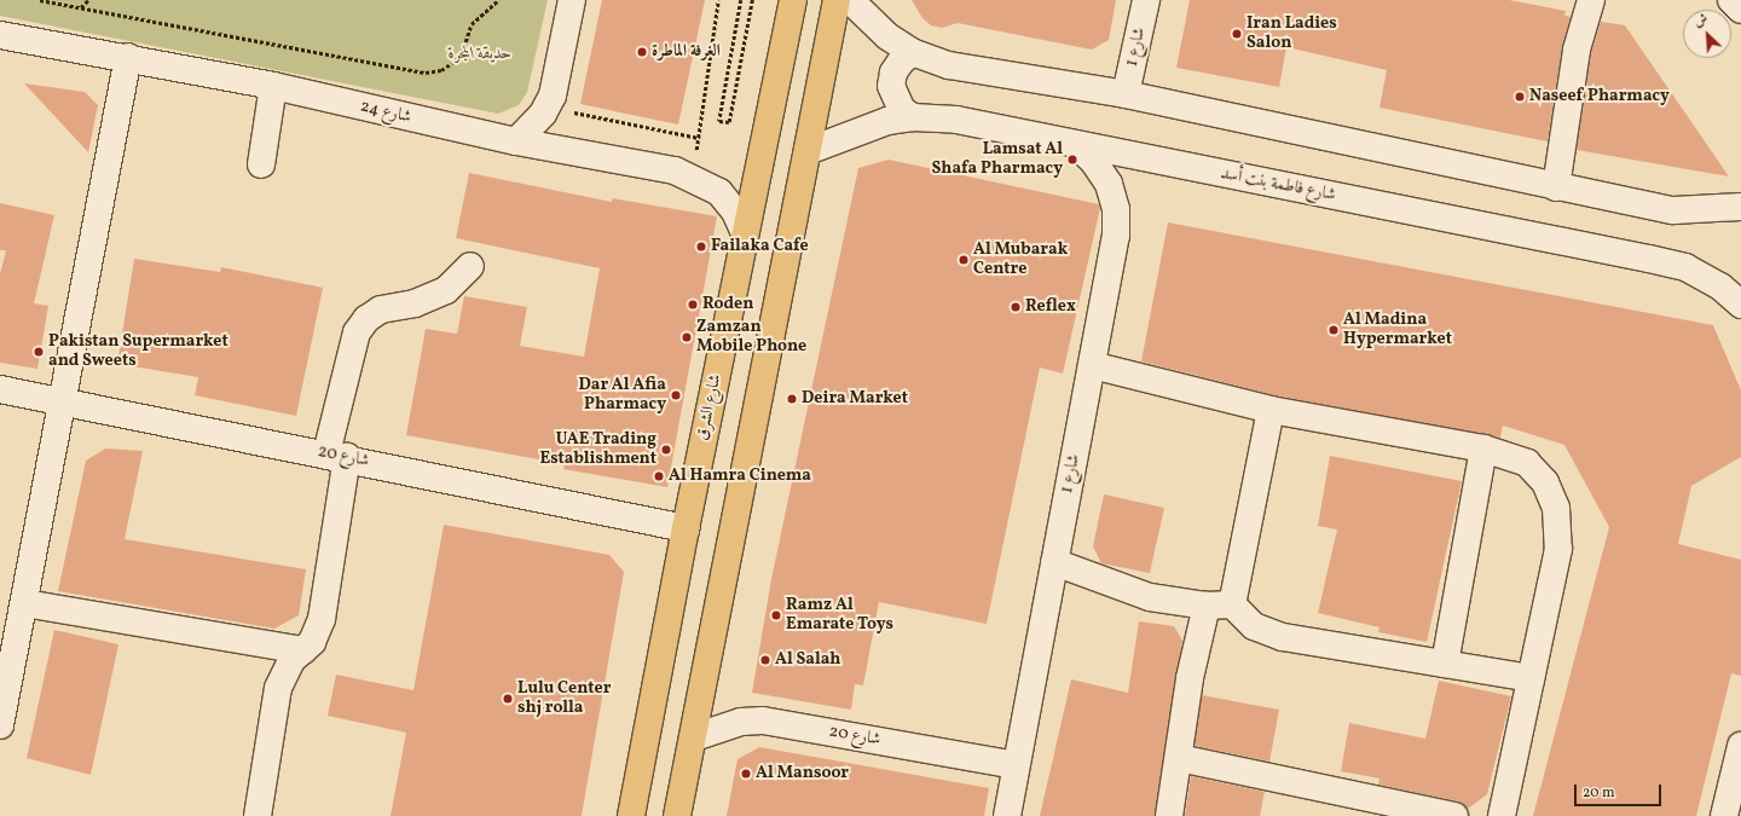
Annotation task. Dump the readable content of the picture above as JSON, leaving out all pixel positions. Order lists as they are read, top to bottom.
{
  "streets": {
    "main road": ["شارع الشرق"],
    "street": [
      "شارع 1",
      "شارع 24",
      "شارع فاطمة بنت أسد",
      "شارع 20"
    ]
  },
  "crossings": [
    ["شارع 1", "شارع فاطمة بنت أسد"],
    ["شارع 1", "شارع 20"],
    ["شارع 24", "شارع الشرق"],
    ["شارع الشرق", "شارع 20"]
  ],
  "parks": ["حديقة المجرة"],
  "places": [
    "Iran Ladies Salon",
    "الغرفة الماطرة",
    "Naseef Pharmacy",
    "Lamsat Al Shafa Pharmacy",
    "Failaka Cafe",
    "Al Mubarak Centre",
    "Roden",
    "Reflex",
    "Al Madina Hypermarket",
    "Zamzan Mobile Phone",
    "Pakistan Supermarket and Sweets",
    "Dar Al Afia Pharmacy",
    "Deira Market",
    "UAE Trading Establishment",
    "Al Hamra Cinema",
    "Ramz Al Emarate Toys",
    "Al Salah",
    "Lulu Center shj rolla",
    "Al Mansoor"
  ],
  "scale_bar": "20 m",
  "north": "top left"
}
